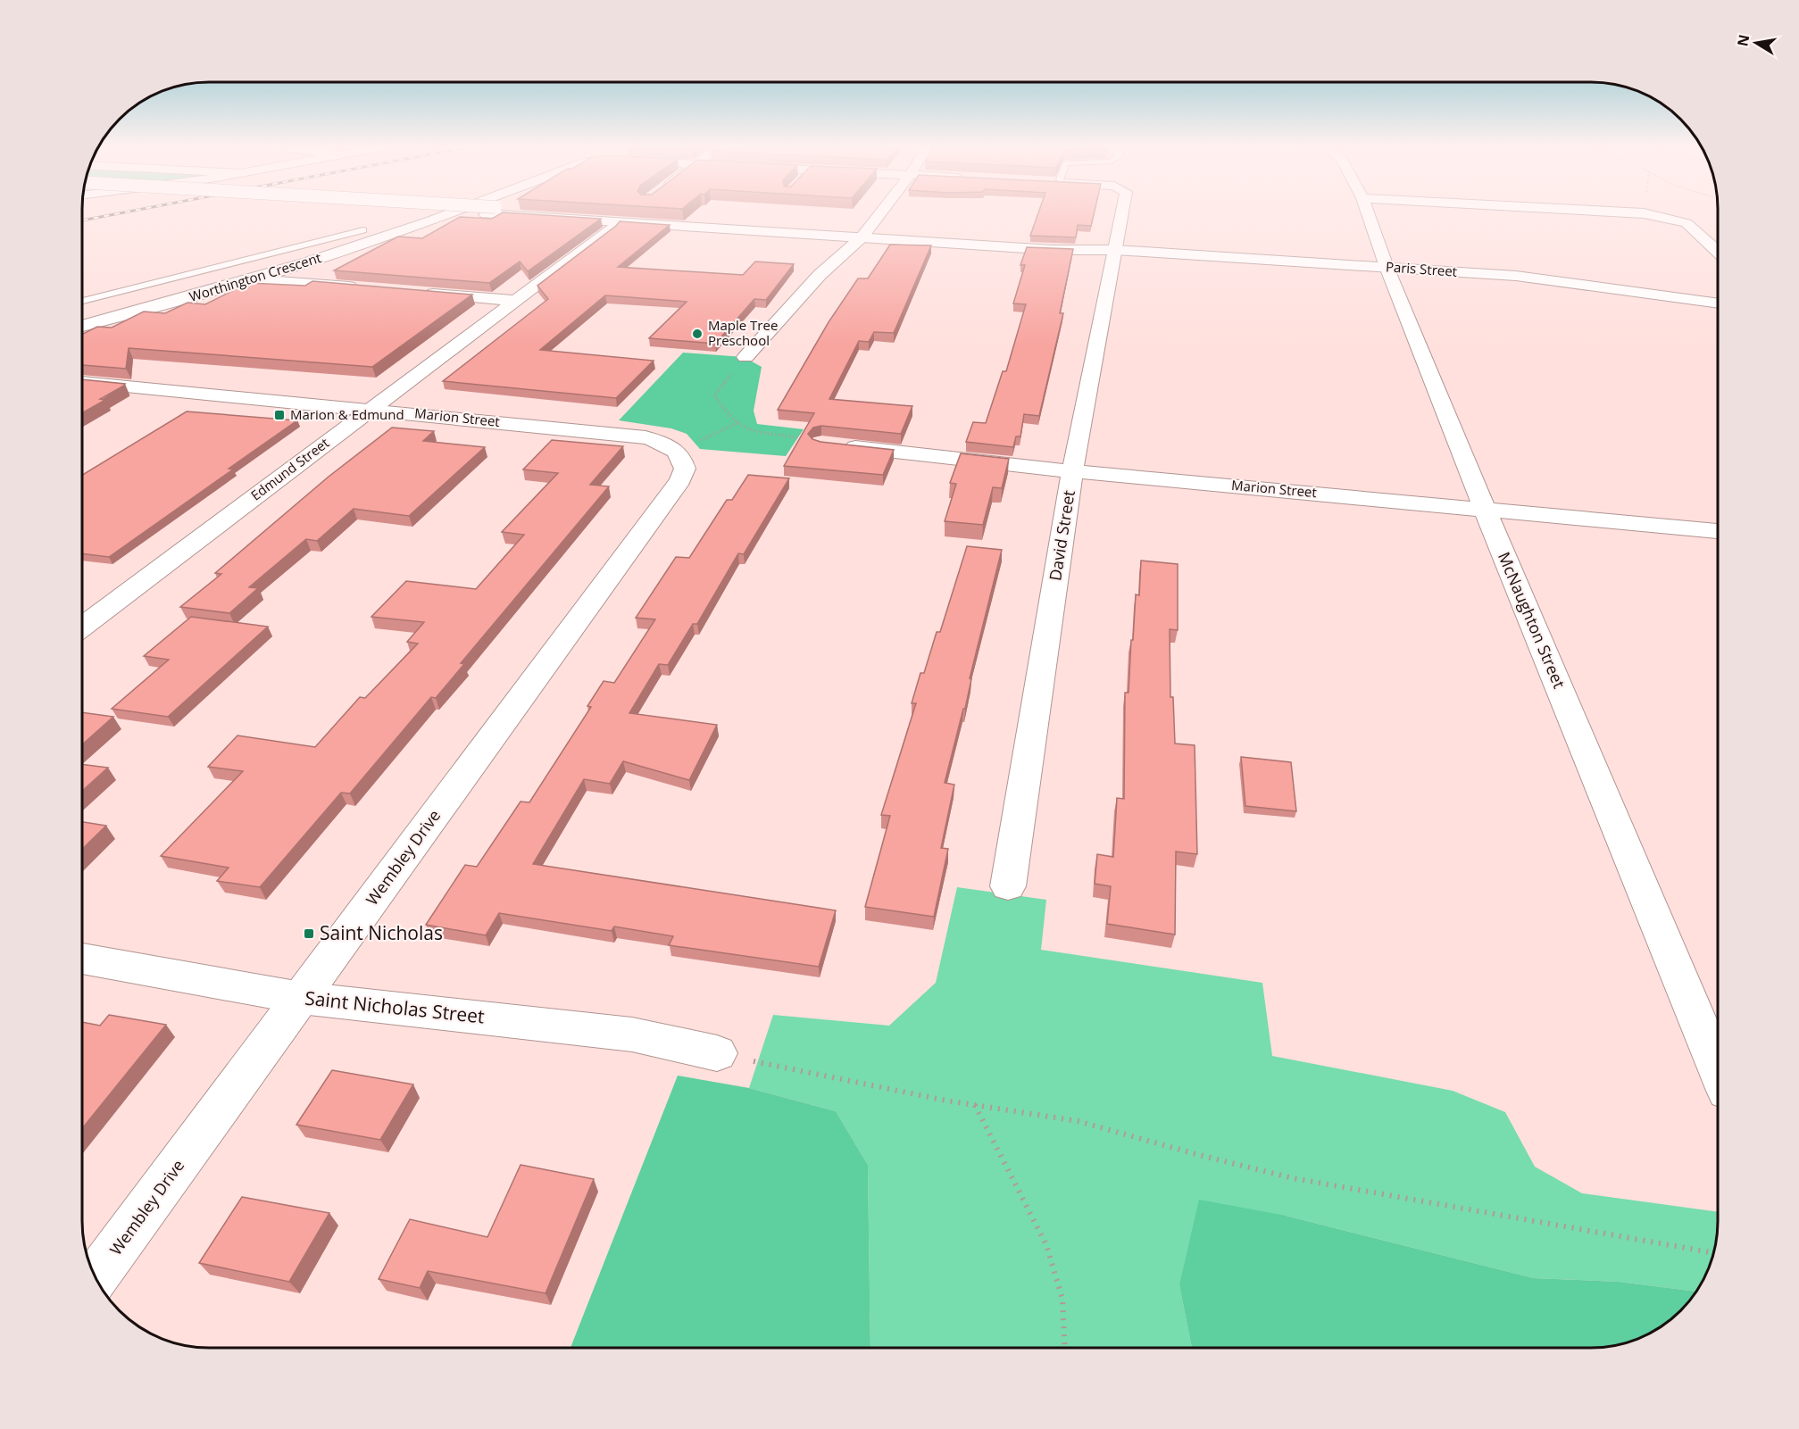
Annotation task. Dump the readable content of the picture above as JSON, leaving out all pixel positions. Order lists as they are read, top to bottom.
{
  "streets": {
    "street": [
      "Paris Street",
      "Worthington Crescent",
      "Marion Street",
      "Edmund Street",
      "David Street",
      "McNaughton Street",
      "Wembley Drive",
      "Saint Nicholas Street"
    ]
  },
  "crossings": [
    ["Paris Street", "David Street"],
    ["Paris Street", "McNaughton Street"],
    ["Marion Street", "Edmund Street"],
    ["Marion Street", "David Street"],
    ["Marion Street", "McNaughton Street"],
    ["Marion Street", "Wembley Drive"],
    ["Wembley Drive", "Saint Nicholas Street"]
  ],
  "places": {
    "other": ["Maple Tree Preschool"],
    "transit": ["Marion & Edmund", "Saint Nicholas"]
  },
  "north": "left"
}
